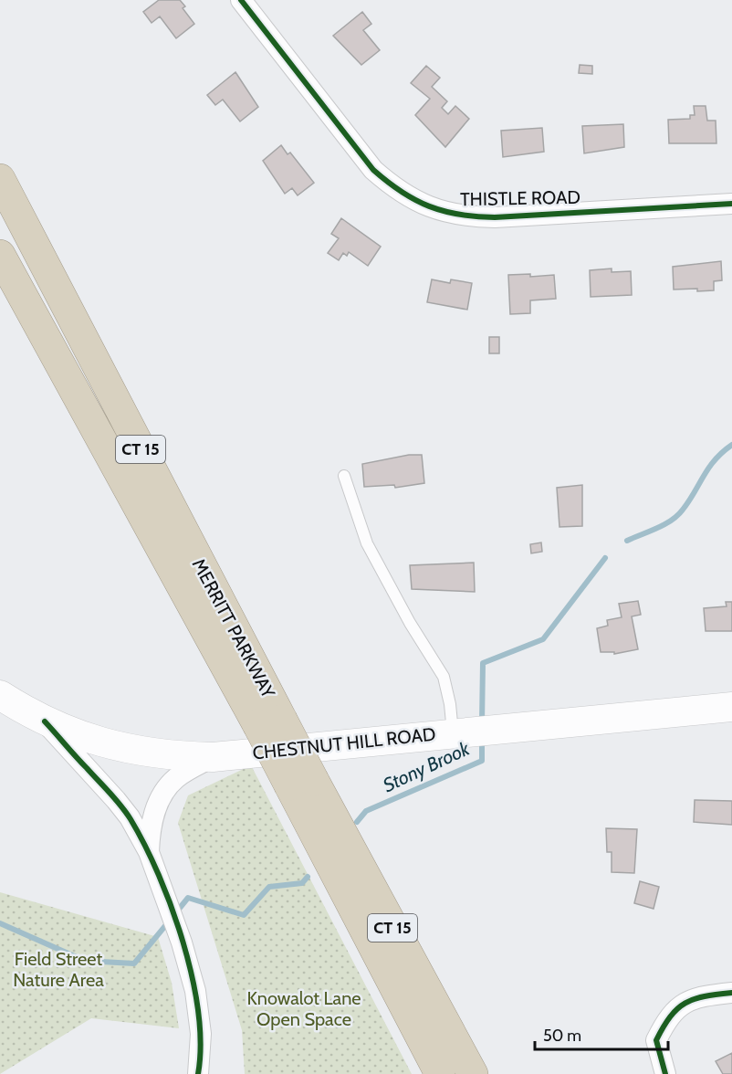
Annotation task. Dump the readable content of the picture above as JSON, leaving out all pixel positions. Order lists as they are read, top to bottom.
{
  "streets": {
    "highway": ["CT 15", "MERRITT PARKWAY"],
    "main road": ["CHESTNUT HILL ROAD"],
    "street": ["THISTLE ROAD"]
  },
  "water": ["Stony Brook"],
  "parks": ["Field Street Nature Area", "Knowalot Lane Open Space"],
  "scale_bar": "50 m"
}
